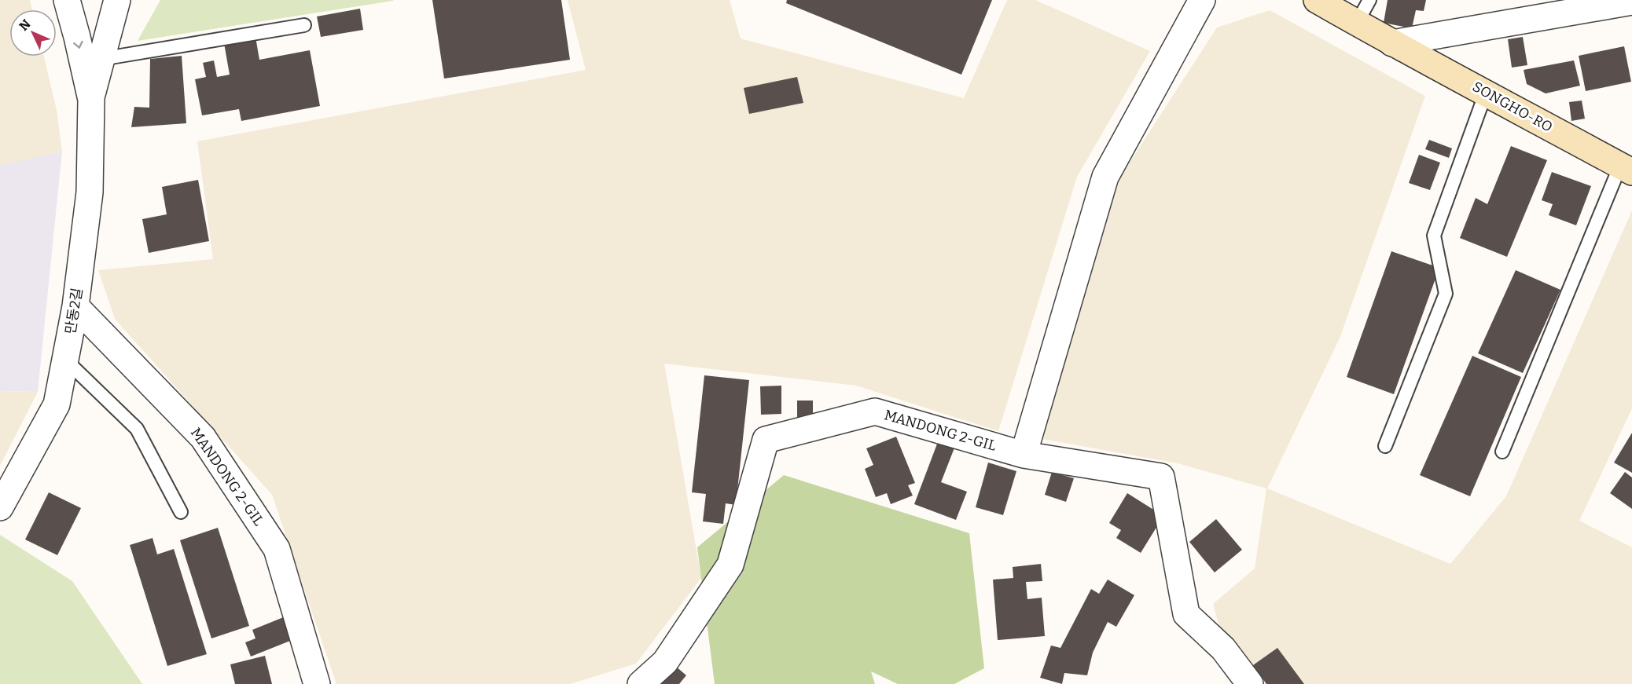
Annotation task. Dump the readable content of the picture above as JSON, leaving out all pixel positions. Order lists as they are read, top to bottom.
{
  "streets": {
    "main road": ["SONGHO-RO"],
    "street": ["만동2길", "MANDONG 2-GIL"]
  },
  "crossings": [
    ["만동2길", "MANDONG 2-GIL"]
  ],
  "north": "top left"
}
